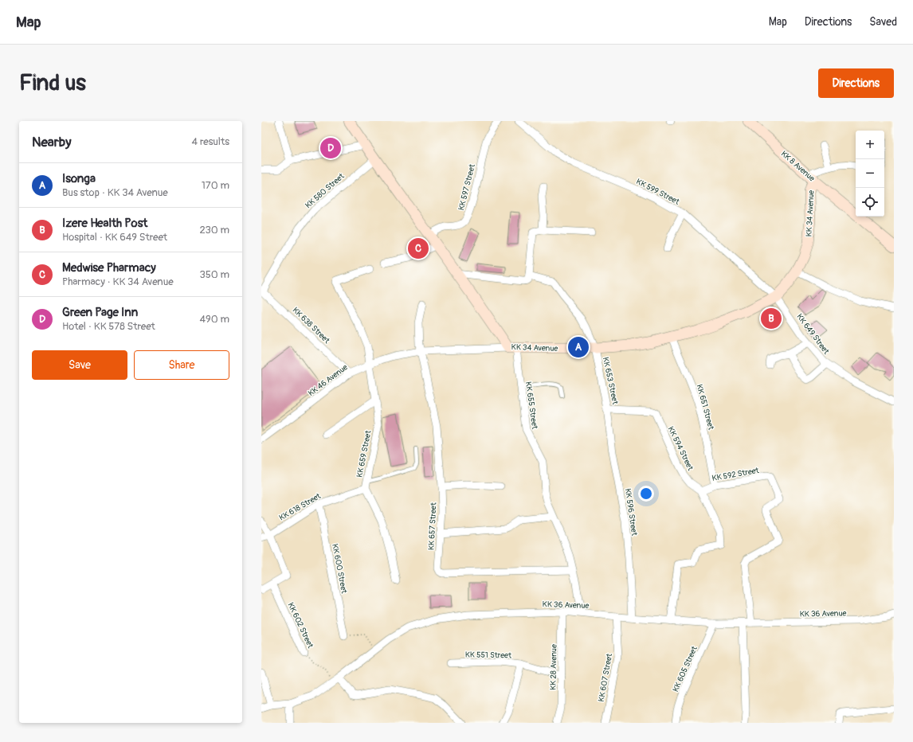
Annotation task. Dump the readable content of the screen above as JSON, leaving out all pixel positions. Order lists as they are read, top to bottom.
{
  "streets": {
    "main road": ["KK 8 Avenue", "KK 34 Avenue"],
    "street": [
      "KK 597 Street",
      "KK 580 Street",
      "KK 599 Street",
      "KK 638 Street",
      "KK 649 Street",
      "KK 46 Avenue",
      "KK 653 Street",
      "KK 655 Street",
      "KK 651 Street",
      "KK 594 Street",
      "KK 659 Street",
      "KK 592 Street",
      "KK 618 Street",
      "KK 596 Street",
      "KK 657 Street",
      "KK 600 Street",
      "KK 36 Avenue",
      "KK 602 Street",
      "KK 551 Street",
      "KK 28 Avenue",
      "KK 605 Street",
      "KK 607 Street"
    ]
  },
  "crossings": [
    ["KK 8 Avenue", "KK 34 Avenue"],
    ["KK 597 Street", "KK 34 Avenue"],
    ["KK 580 Street", "KK 34 Avenue"],
    ["KK 580 Street", "KK 638 Street"],
    ["KK 599 Street", "KK 34 Avenue"],
    ["KK 599 Street", "KK 649 Street"],
    ["KK 34 Avenue", "KK 649 Street"],
    ["KK 34 Avenue", "KK 46 Avenue"],
    ["KK 34 Avenue", "KK 653 Street"],
    ["KK 34 Avenue", "KK 655 Street"],
    ["KK 34 Avenue", "KK 651 Street"],
    ["KK 638 Street", "KK 46 Avenue"],
    ["KK 46 Avenue", "KK 655 Street"],
    ["KK 46 Avenue", "KK 659 Street"],
    ["KK 46 Avenue", "KK 657 Street"],
    ["KK 653 Street", "KK 594 Street"],
    ["KK 653 Street", "KK 596 Street"],
    ["KK 655 Street", "KK 657 Street"],
    ["KK 655 Street", "KK 36 Avenue"],
    ["KK 651 Street", "KK 592 Street"],
    ["KK 594 Street", "KK 592 Street"],
    ["KK 594 Street", "KK 36 Avenue"],
    ["KK 659 Street", "KK 618 Street"],
    ["KK 592 Street", "KK 36 Avenue"],
    ["KK 618 Street", "KK 600 Street"],
    ["KK 596 Street", "KK 36 Avenue"],
    ["KK 36 Avenue", "KK 602 Street"],
    ["KK 36 Avenue", "KK 28 Avenue"],
    ["KK 36 Avenue", "KK 605 Street"],
    ["KK 36 Avenue", "KK 607 Street"],
    ["KK 551 Street", "KK 28 Avenue"]
  ],
  "page": {
    "header": "Map",
    "nav": ["Map", "Directions", "Saved"],
    "buttons": [
      "Directions",
      ["Save", "Share"]
    ],
    "title": "Find us",
    "heading": ["Nearby", "4 results"],
    "map_buttons": ["+", "−"],
    "pins": [
      "D",
      "C",
      "B",
      "A"
    ],
    "list": [
      {
        "mark": "A",
        "name": "Isonga",
        "note": "Bus stop · KK 34 Avenue",
        "value": "170 m"
      },
      {
        "mark": "B",
        "name": "Izere Health Post",
        "note": "Hospital · KK 649 Street",
        "value": "230 m"
      },
      {
        "mark": "C",
        "name": "Medwise Pharmacy",
        "note": "Pharmacy · KK 34 Avenue",
        "value": "350 m"
      },
      {
        "mark": "D",
        "name": "Green Page Inn",
        "note": "Hotel · KK 578 Street",
        "value": "490 m"
      }
    ]
  }
}
